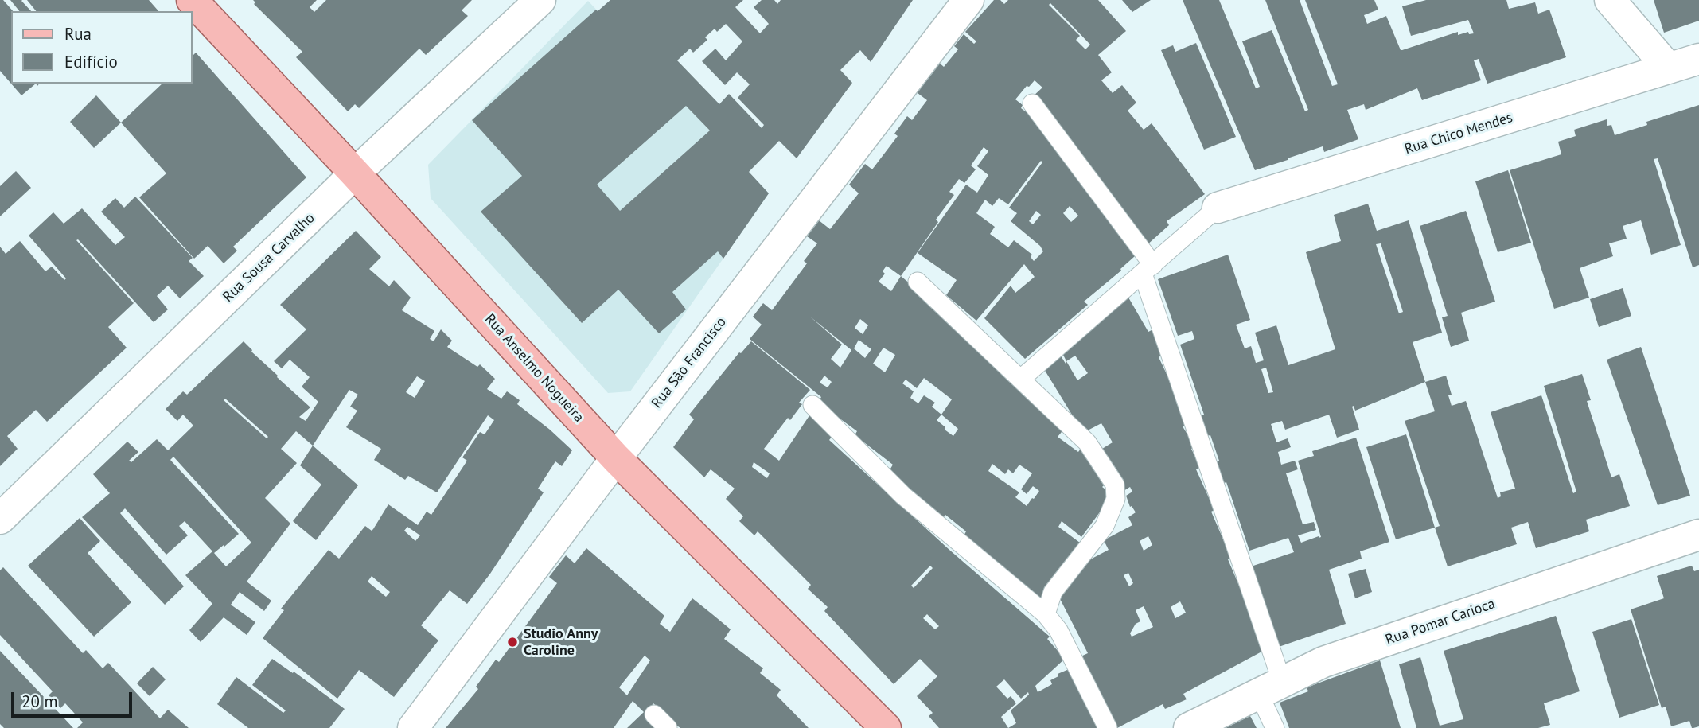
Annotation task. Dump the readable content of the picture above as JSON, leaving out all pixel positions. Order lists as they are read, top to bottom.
{
  "streets": {
    "main road": ["Rua Anselmo Nogueira"],
    "street": [
      "Rua Chico Mendes",
      "Rua Sousa Carvalho",
      "Rua São Francisco",
      "Rua Pomar Carioca"
    ]
  },
  "crossings": [
    ["Rua Sousa Carvalho", "Rua Anselmo Nogueira"],
    ["Rua São Francisco", "Rua Anselmo Nogueira"]
  ],
  "places": ["Studio Anny Caroline"],
  "legend": ["Rua", "Edifício"],
  "scale_bar": "20 m"
}
